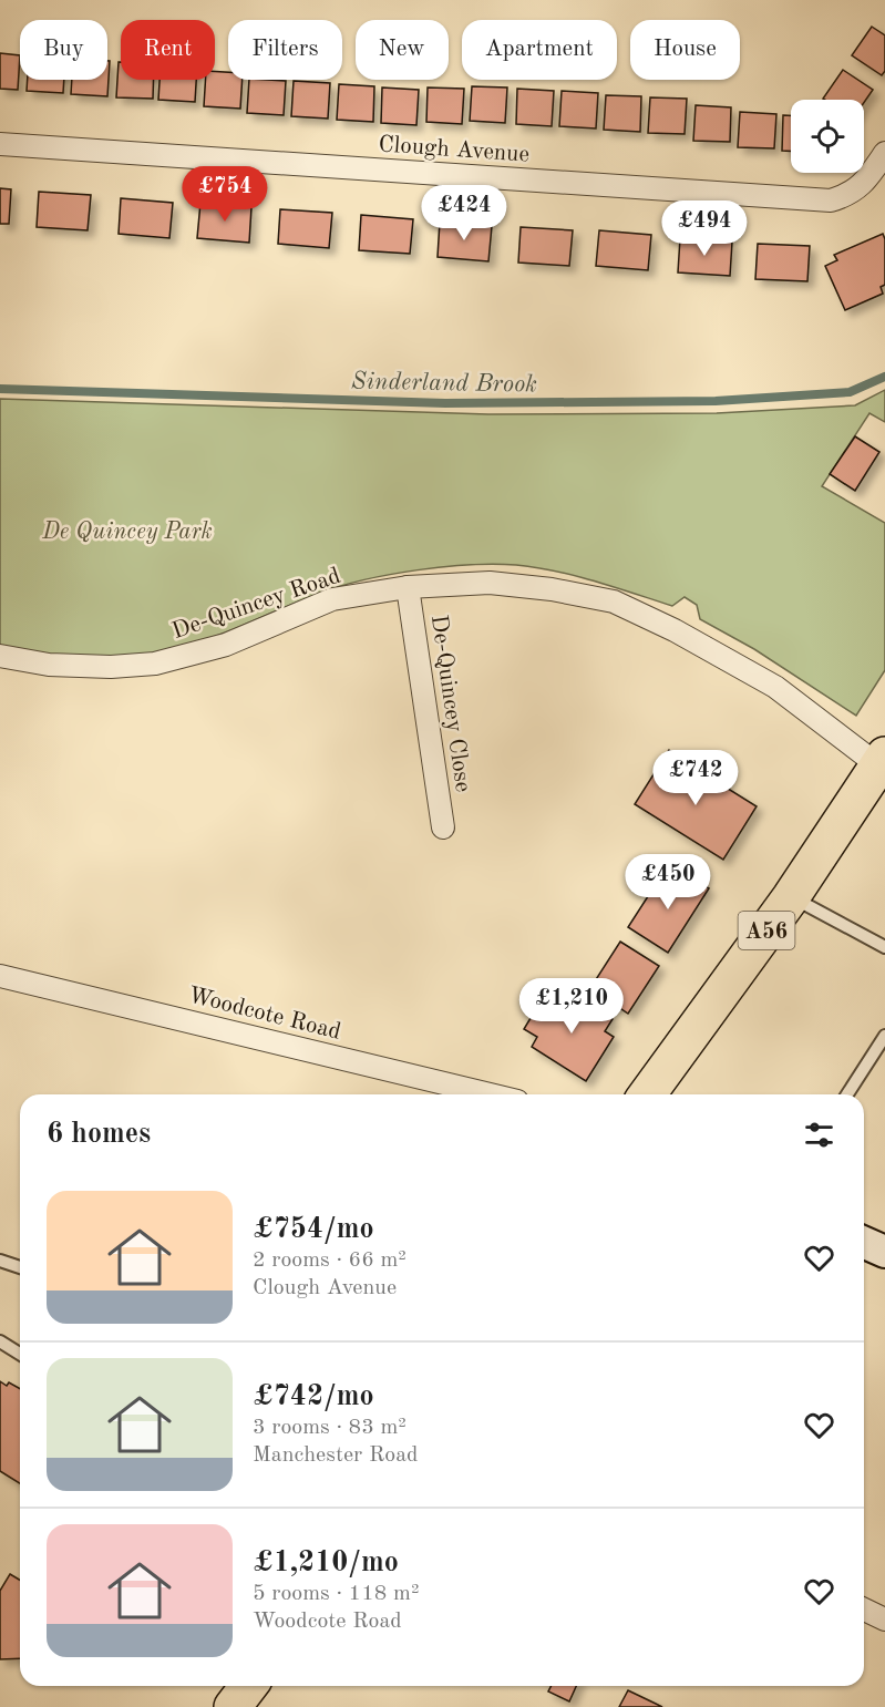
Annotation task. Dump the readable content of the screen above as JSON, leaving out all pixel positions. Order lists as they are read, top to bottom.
{
  "streets": {
    "highway": ["A56"],
    "street": [
      "Clough Avenue",
      "De-Quincey Road",
      "De-Quincey Close",
      "Woodcote Road"
    ]
  },
  "crossings": [
    ["De-Quincey Road", "De-Quincey Close"],
    ["De-Quincey Road", "A56"]
  ],
  "water": ["Sinderland Brook"],
  "parks": ["De Quincey Park"],
  "page": {
    "chip": [
      "Buy",
      "Rent",
      "Filters",
      "New",
      "Apartment",
      "House"
    ],
    "price": [
      "£754",
      "£424",
      "£494",
      "£742",
      "£450",
      "£1,210"
    ],
    "heading": "6 homes",
    "list": [
      {
        "name": "£754/mo",
        "note": "2 rooms · 66 m² · Clough Avenue"
      },
      {
        "name": "£742/mo",
        "note": "3 rooms · 83 m² · Manchester Road"
      },
      {
        "name": "£1,210/mo",
        "note": "5 rooms · 118 m² · Woodcote Road"
      }
    ]
  }
}
